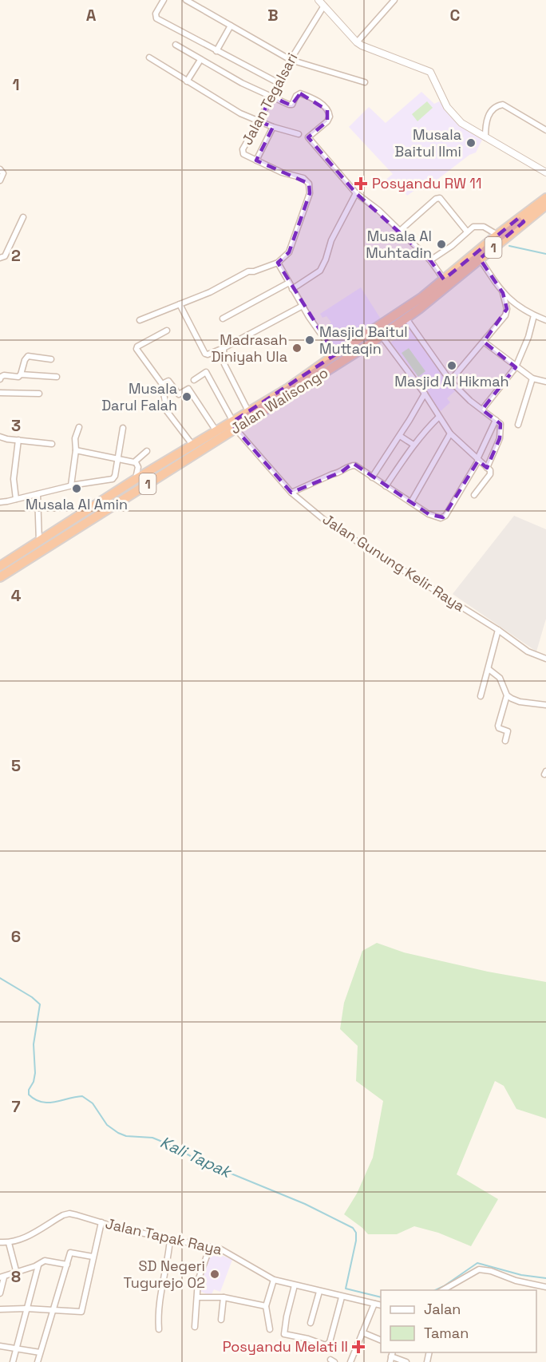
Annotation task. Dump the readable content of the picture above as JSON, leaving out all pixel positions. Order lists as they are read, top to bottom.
{
  "streets": {
    "highway": ["1", "Jalan Walisongo"],
    "street": ["Jalan Tegalsari", "Jalan Gunung Kelir Raya", "Jalan Tapak Raya"]
  },
  "crossings": [
    ["Jalan Walisongo", "Jalan Gunung Kelir Raya"]
  ],
  "water": ["Kali Tapak"],
  "places": {
    "other": [
      "Musala Baitul Ilmi",
      "Musala Al Muhtadin",
      "Masjid Baitul Muttaqin",
      "Madrasah Diniyah Ula",
      "Masjid Al Hikmah",
      "Musala Darul Falah",
      "Musala Al Amin",
      "SD Negeri Tugurejo 02"
    ],
    "health": ["Posyandu RW 11", "Posyandu Melati II"]
  },
  "legend": ["Jalan", "Taman"],
  "grid": {
    "columns": ["A", "B", "C"],
    "rows": [
      "1",
      "2",
      "3",
      "4",
      "5",
      "6",
      "7",
      "8"
    ]
  }
}
